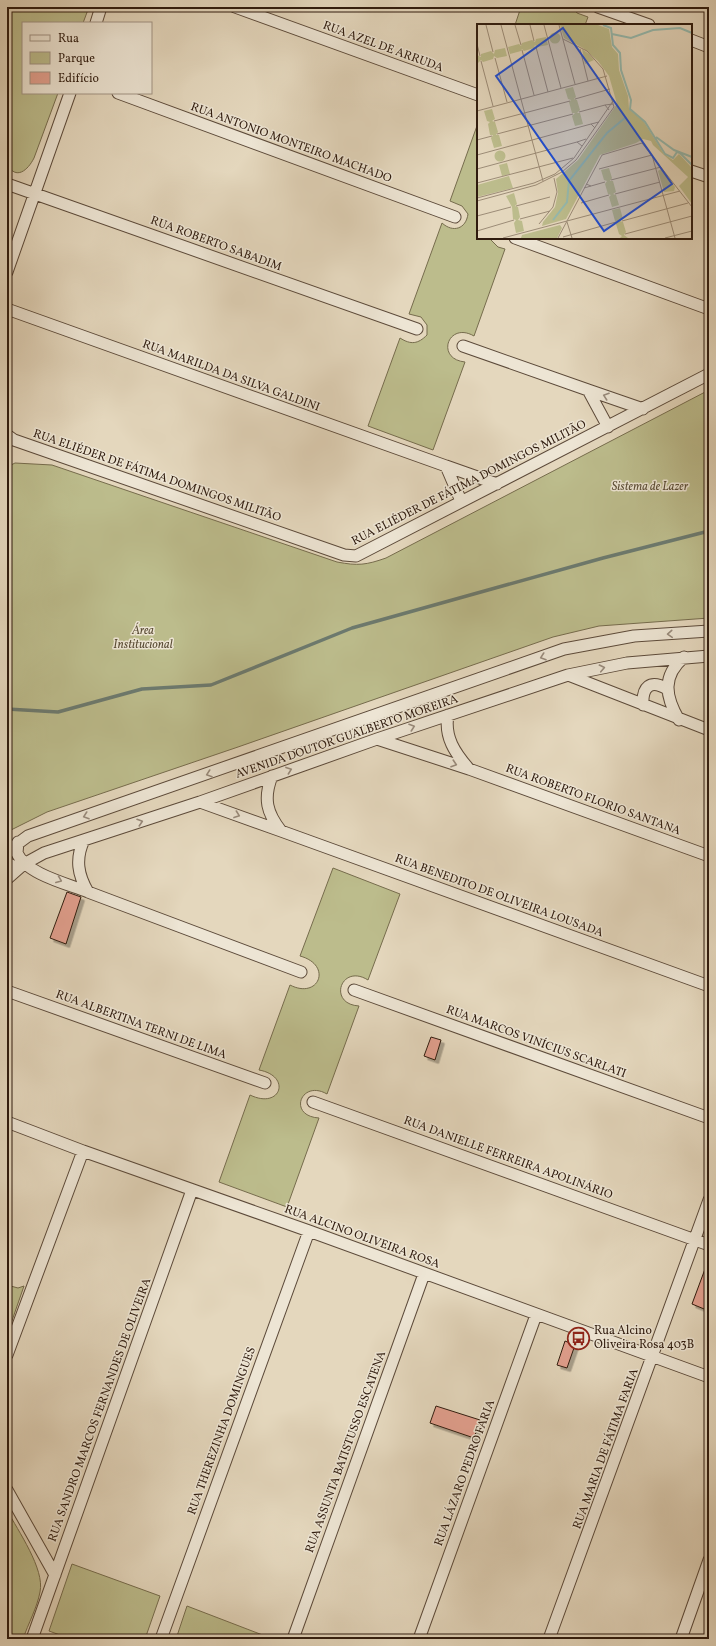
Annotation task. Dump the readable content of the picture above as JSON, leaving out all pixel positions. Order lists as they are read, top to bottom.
{
  "streets": {
    "street": [
      "RUA AZEL DE ARRUDA",
      "RUA ANTONIO MONTEIRO MACHADO",
      "RUA ROBERTO SABADIM",
      "RUA MARILDA DA SILVA GALDINI",
      "RUA ELIÉDER DE FÁTIMA DOMINGOS MILITÃO",
      "AVENIDA DOUTOR GUALBERTO MOREIRA",
      "RUA ROBERTO FLORIO SANTANA",
      "RUA BENEDITO DE OLIVEIRA LOUSADA",
      "RUA ALBERTINA TERNI DE LIMA",
      "RUA MARCOS VINÍCIUS SCARLATI",
      "RUA DANIELLE FERREIRA APOLINÁRIO",
      "RUA ALCINO OLIVEIRA ROSA",
      "RUA SANDRO MARCOS FERNANDES DE OLIVEIRA",
      "RUA THEREZINHA DOMINGUES",
      "RUA MARIA DE FÁTIMA FARIA",
      "RUA ASSUNTA BATISTUSSO ESCATENA",
      "RUA LÁZARO PEDRO FARIA"
    ]
  },
  "crossings": [
    ["RUA MARILDA DA SILVA GALDINI", "RUA ELIÉDER DE FÁTIMA DOMINGOS MILITÃO"],
    ["AVENIDA DOUTOR GUALBERTO MOREIRA", "RUA ROBERTO FLORIO SANTANA"],
    ["AVENIDA DOUTOR GUALBERTO MOREIRA", "RUA BENEDITO DE OLIVEIRA LOUSADA"],
    ["RUA DANIELLE FERREIRA APOLINÁRIO", "RUA MARIA DE FÁTIMA FARIA"],
    ["RUA ALCINO OLIVEIRA ROSA", "RUA SANDRO MARCOS FERNANDES DE OLIVEIRA"],
    ["RUA ALCINO OLIVEIRA ROSA", "RUA THEREZINHA DOMINGUES"],
    ["RUA ALCINO OLIVEIRA ROSA", "RUA MARIA DE FÁTIMA FARIA"],
    ["RUA ALCINO OLIVEIRA ROSA", "RUA ASSUNTA BATISTUSSO ESCATENA"],
    ["RUA ALCINO OLIVEIRA ROSA", "RUA LÁZARO PEDRO FARIA"]
  ],
  "parks": ["Sistema de Lazer", "Área Institucional"],
  "places": {
    "bus stop": ["Rua Alcino Oliveira Rosa 403B"]
  },
  "legend": ["Rua", "Parque", "Edifício"]
}
